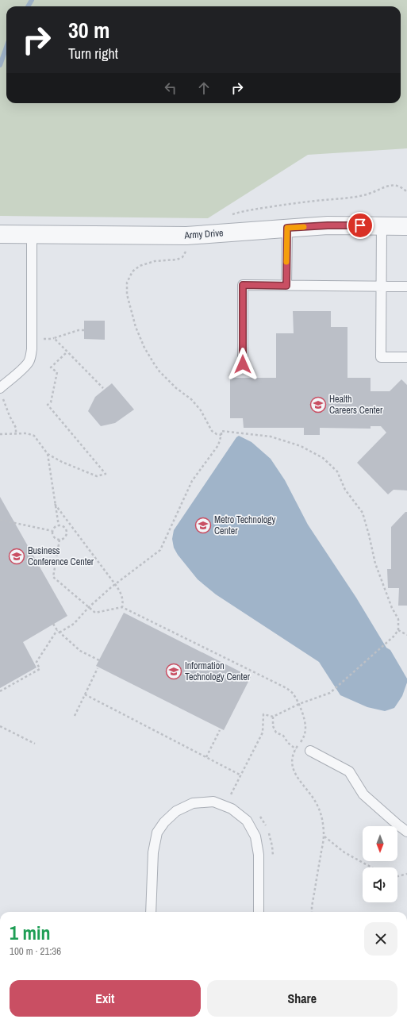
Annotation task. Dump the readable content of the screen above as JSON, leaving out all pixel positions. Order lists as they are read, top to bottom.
{
  "streets": {
    "street": ["Army Drive"]
  },
  "places": {
    "school or university": [
      "Health Careers Center",
      "Metro Technology Center",
      "Business Conference Center",
      "Information Technology Center"
    ]
  },
  "north": "bottom",
  "page": {
    "turn": ["30 m", "Turn right"],
    "heading": ["1 min", "100 m · 21:36"],
    "buttons": ["Exit", "Share"]
  }
}
